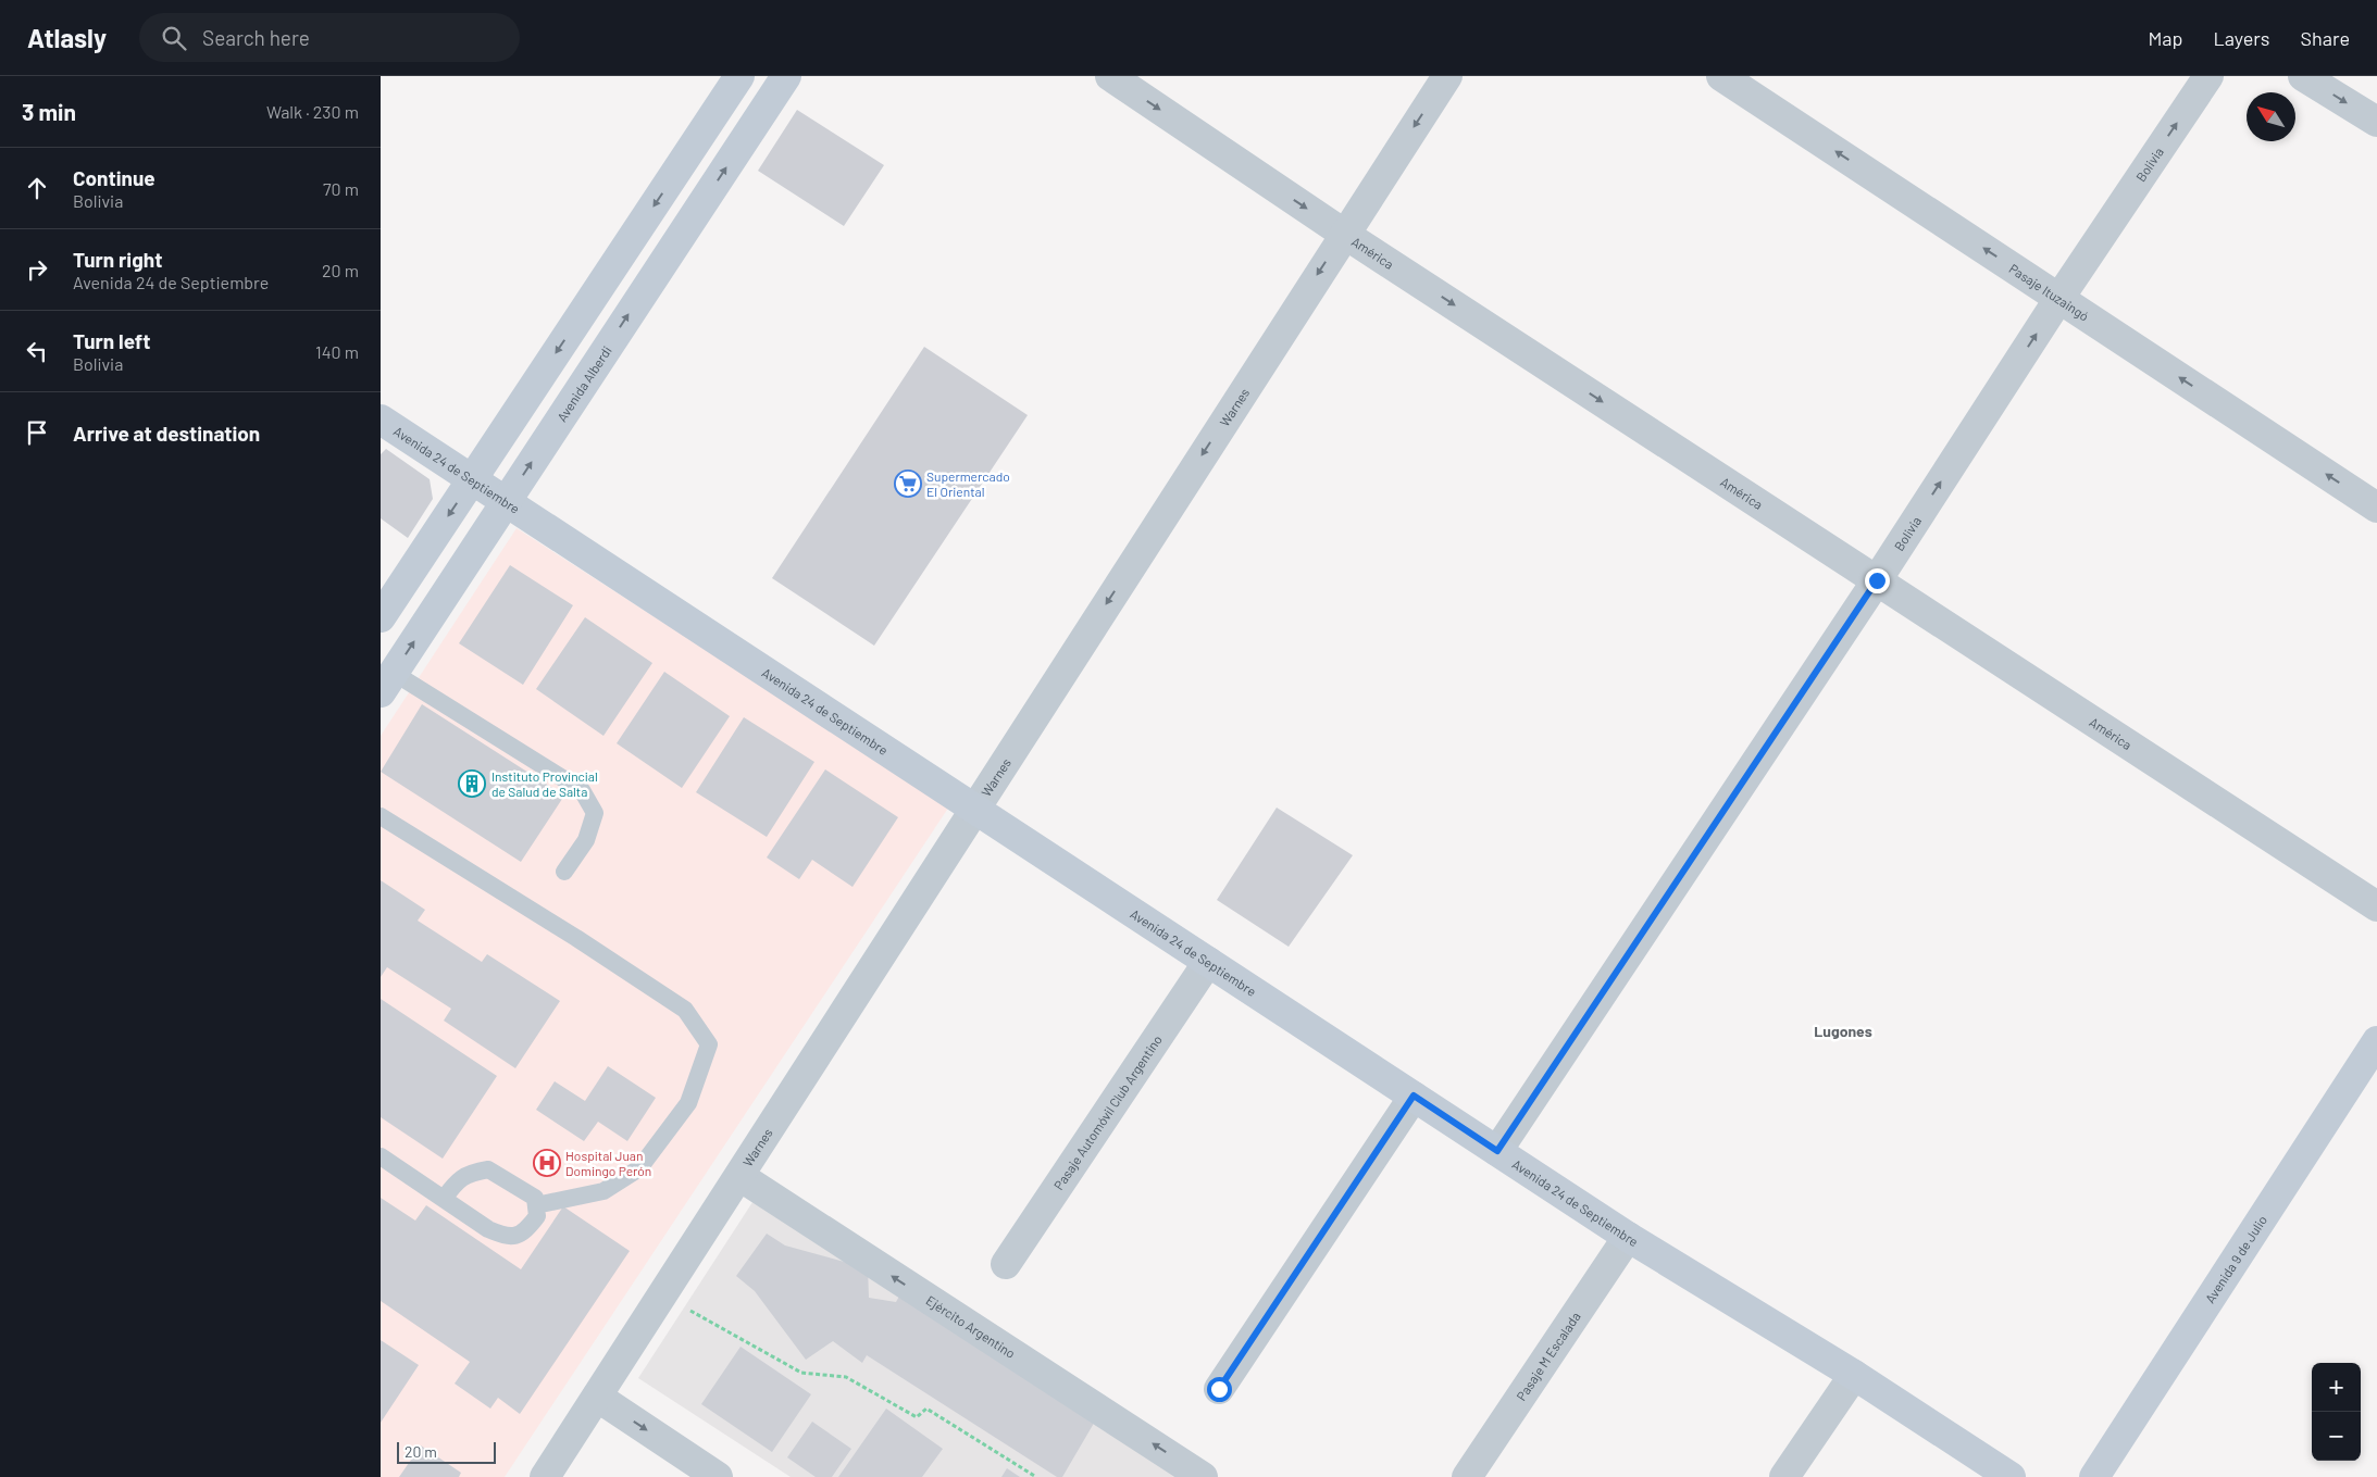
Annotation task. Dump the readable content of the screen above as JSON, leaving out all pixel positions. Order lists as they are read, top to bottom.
{
  "streets": {
    "main road": ["Avenida Alberdi", "Avenida 24 de Septiembre", "Avenida 9 de Julio"],
    "street": [
      "Bolivia",
      "América",
      "Pasaje Ituzaingó",
      "Warnes",
      "Pasaje Automóvil Club Argentino",
      "Ejército Argentino",
      "Pasaje M Escalada"
    ]
  },
  "crossings": [
    ["Bolivia", "América"],
    ["Bolivia", "Pasaje Ituzaingó"],
    ["Bolivia", "Avenida 24 de Septiembre"],
    ["América", "Warnes"],
    ["Avenida Alberdi", "Avenida 24 de Septiembre"],
    ["Warnes", "Avenida 24 de Septiembre"],
    ["Warnes", "Ejército Argentino"],
    ["Avenida 24 de Septiembre", "Pasaje Automóvil Club Argentino"],
    ["Avenida 24 de Septiembre", "Pasaje M Escalada"]
  ],
  "one_way": [
    "Bolivia",
    "América",
    "Pasaje Ituzaingó",
    "Warnes",
    "Ejército Argentino"
  ],
  "districts": ["Lugones"],
  "places": {
    "supermarket": ["Supermercado El Oriental"],
    "building": ["Instituto Provincial de Salud de Salta"],
    "hospital": ["Hospital Juan Domingo Perón"]
  },
  "scale_bar": "20 m",
  "north": "top left",
  "page": {
    "header": "Atlasly",
    "search": "Search here",
    "nav": ["Map", "Layers", "Share"],
    "heading": ["3 min", "Walk · 230 m"],
    "list": [
      ["Continue", "Bolivia", "70 m"],
      ["Turn right", "Avenida 24 de Septiembre", "20 m"],
      ["Turn left", "Bolivia", "140 m"],
      "Arrive at destination"
    ],
    "map_buttons": ["+", "−"],
    "scale": "20 m"
  }
}
